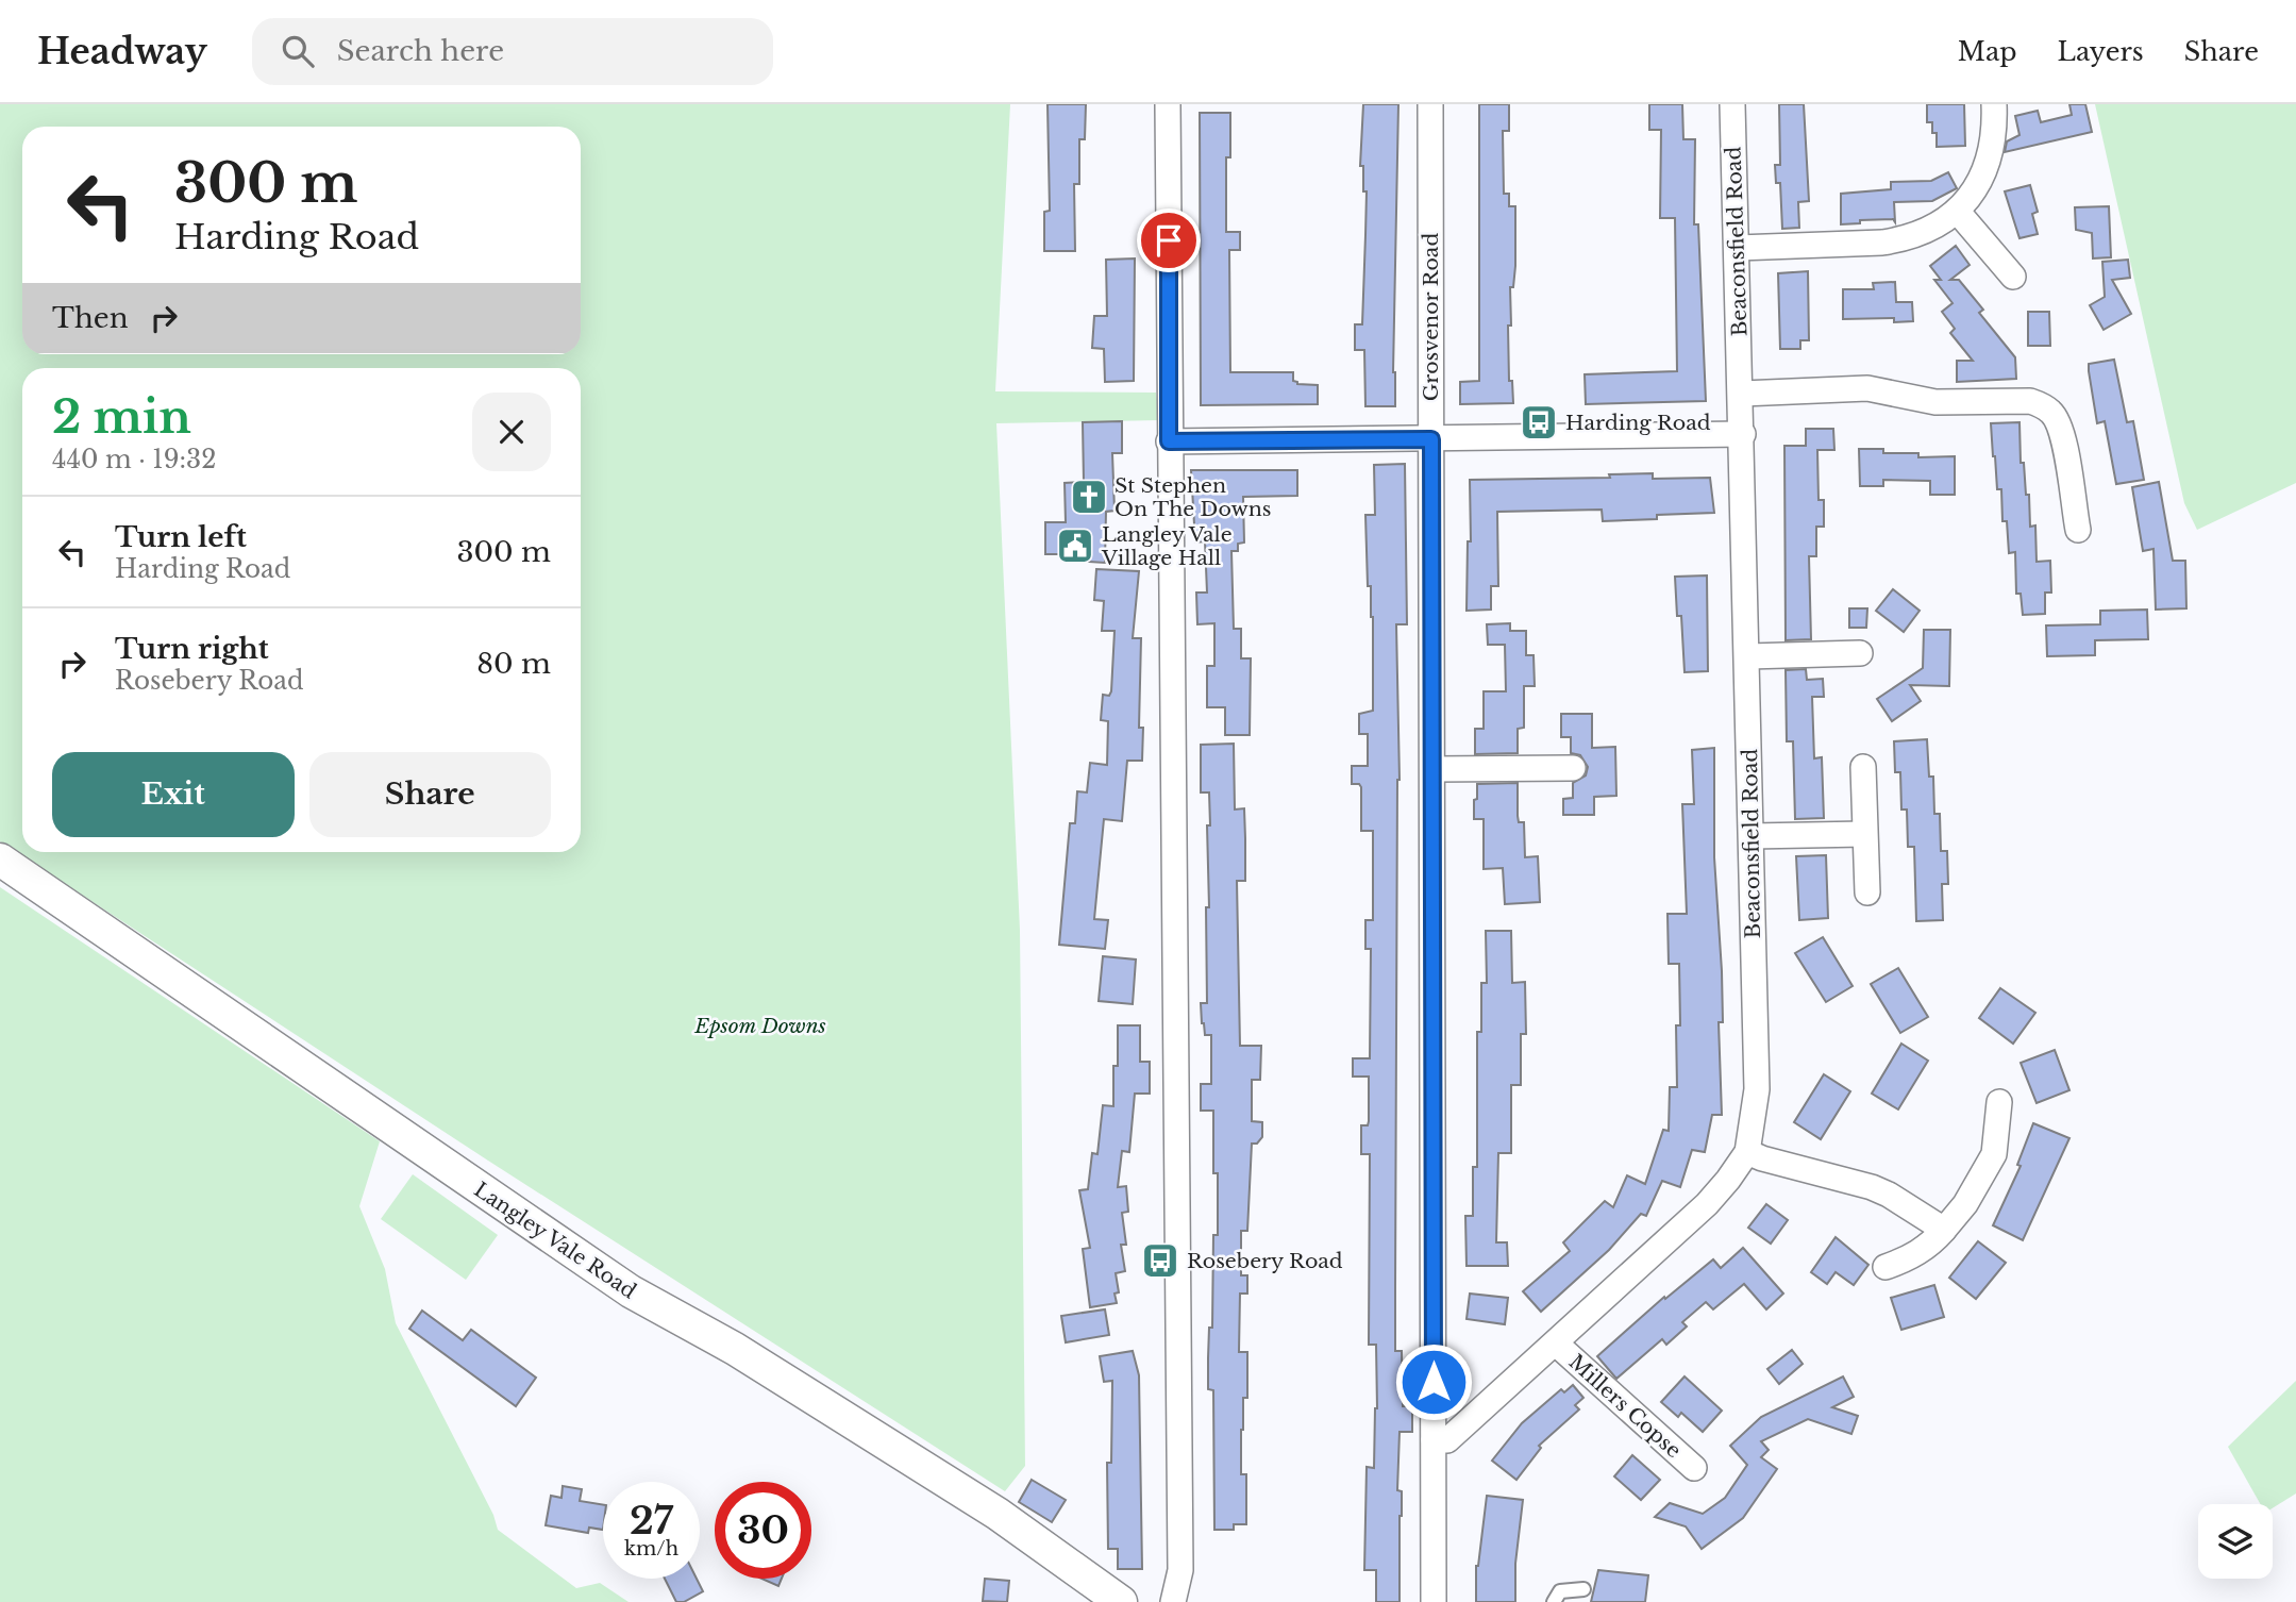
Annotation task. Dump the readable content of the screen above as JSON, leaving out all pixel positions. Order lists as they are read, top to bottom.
{
  "streets": {
    "street": [
      "Beaconsfield Road",
      "Grosvenor Road",
      "Langley Vale Road",
      "Millers Copse"
    ]
  },
  "crossings": [
    ["Beaconsfield Road", "Grosvenor Road"],
    ["Beaconsfield Road", "Millers Copse"]
  ],
  "parks": ["Epsom Downs"],
  "places": {
    "bus stop": ["Harding Road", "Rosebery Road"],
    "church": ["St Stephen On The Downs"],
    "public building": ["Langley Vale Village Hall"]
  },
  "page": {
    "header": "Headway",
    "search": "Search here",
    "nav": ["Map", "Layers", "Share"],
    "turn": ["300 m", "Harding Road"],
    "then": "Then",
    "heading": ["2 min", "440 m · 19:32"],
    "list": [
      {
        "name": "Turn left",
        "note": "Harding Road",
        "value": "300 m"
      },
      {
        "name": "Turn right",
        "note": "Rosebery Road",
        "value": "80 m"
      }
    ],
    "buttons": ["Exit", "Share"],
    "speed": "27 km/h",
    "limit": "30"
  }
}
